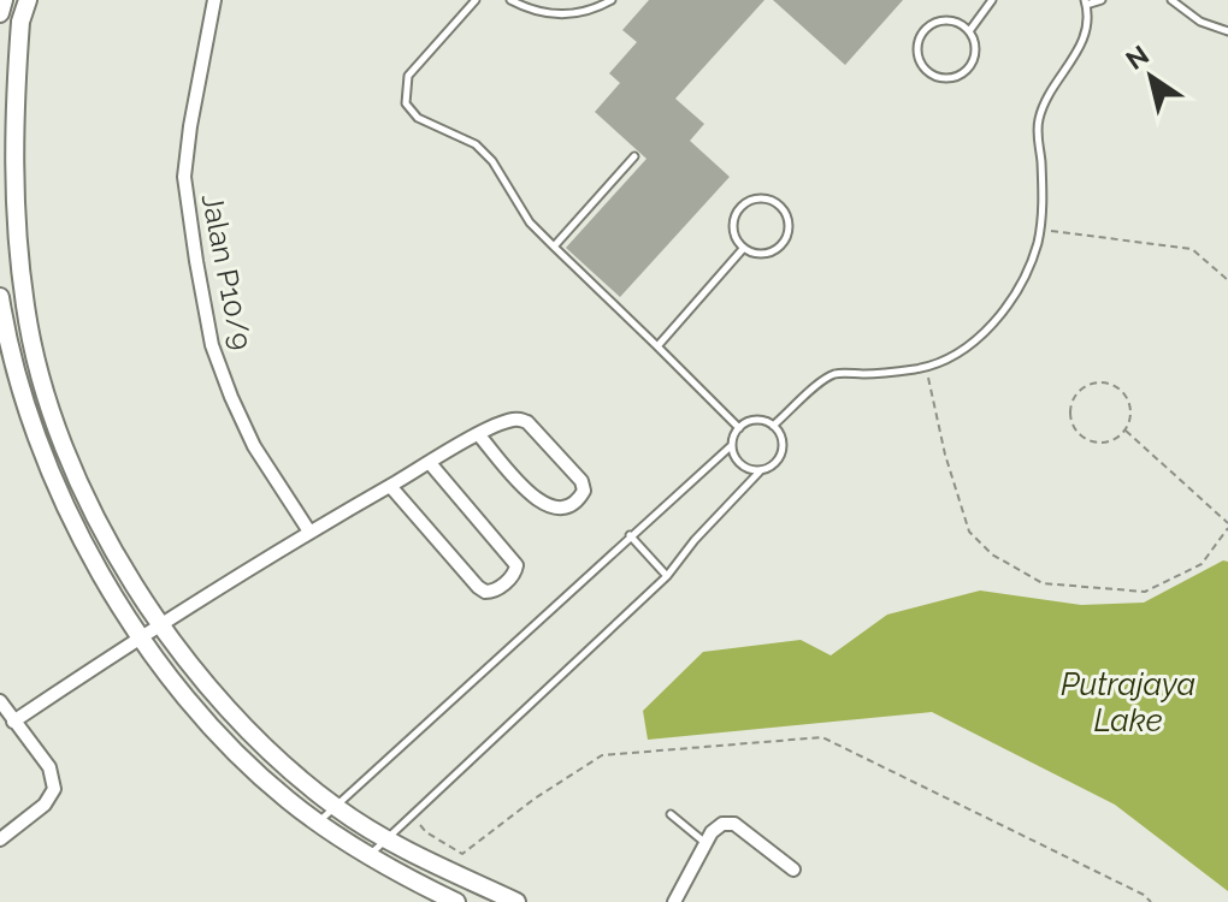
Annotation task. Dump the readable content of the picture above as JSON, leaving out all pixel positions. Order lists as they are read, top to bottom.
{
  "streets": {
    "street": ["Jalan P10/9"]
  },
  "water": ["Putrajaya Lake"],
  "north": "top left"
}
